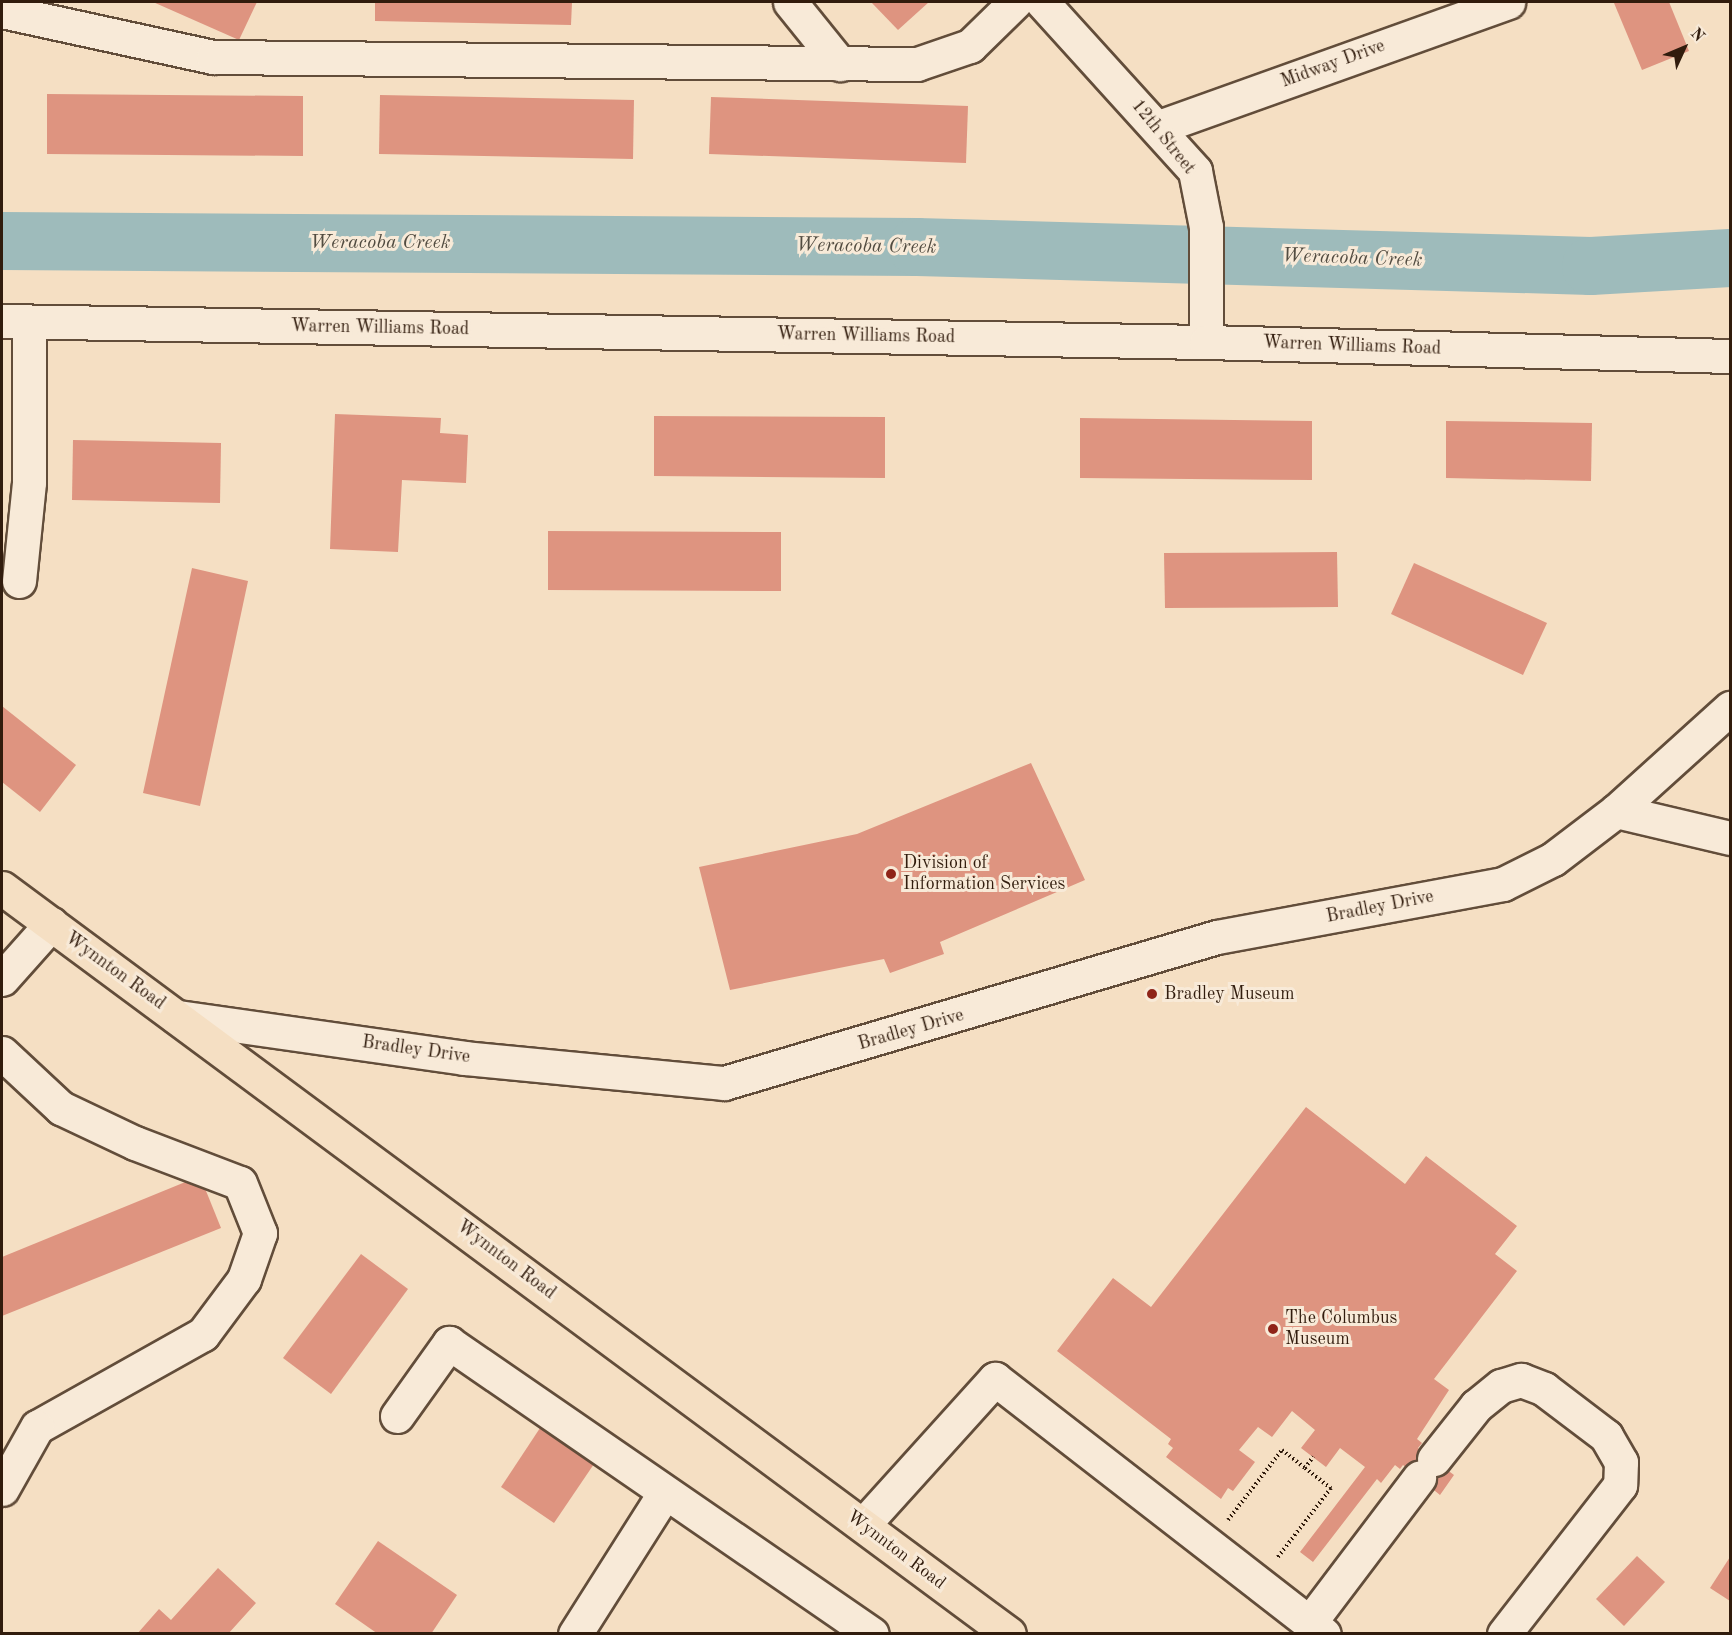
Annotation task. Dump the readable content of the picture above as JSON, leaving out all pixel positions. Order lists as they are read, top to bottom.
{
  "streets": {
    "main road": ["Wynnton Road"],
    "street": [
      "Midway Drive",
      "12th Street",
      "Warren Williams Road",
      "Bradley Drive"
    ]
  },
  "crossings": [
    ["Midway Drive", "12th Street"],
    ["12th Street", "Warren Williams Road"],
    ["Bradley Drive", "Wynnton Road"]
  ],
  "water": ["Weracoba Creek"],
  "places": ["Division of Information Services", "Bradley Museum", "The Columbus Museum"],
  "north": "top right"
}
